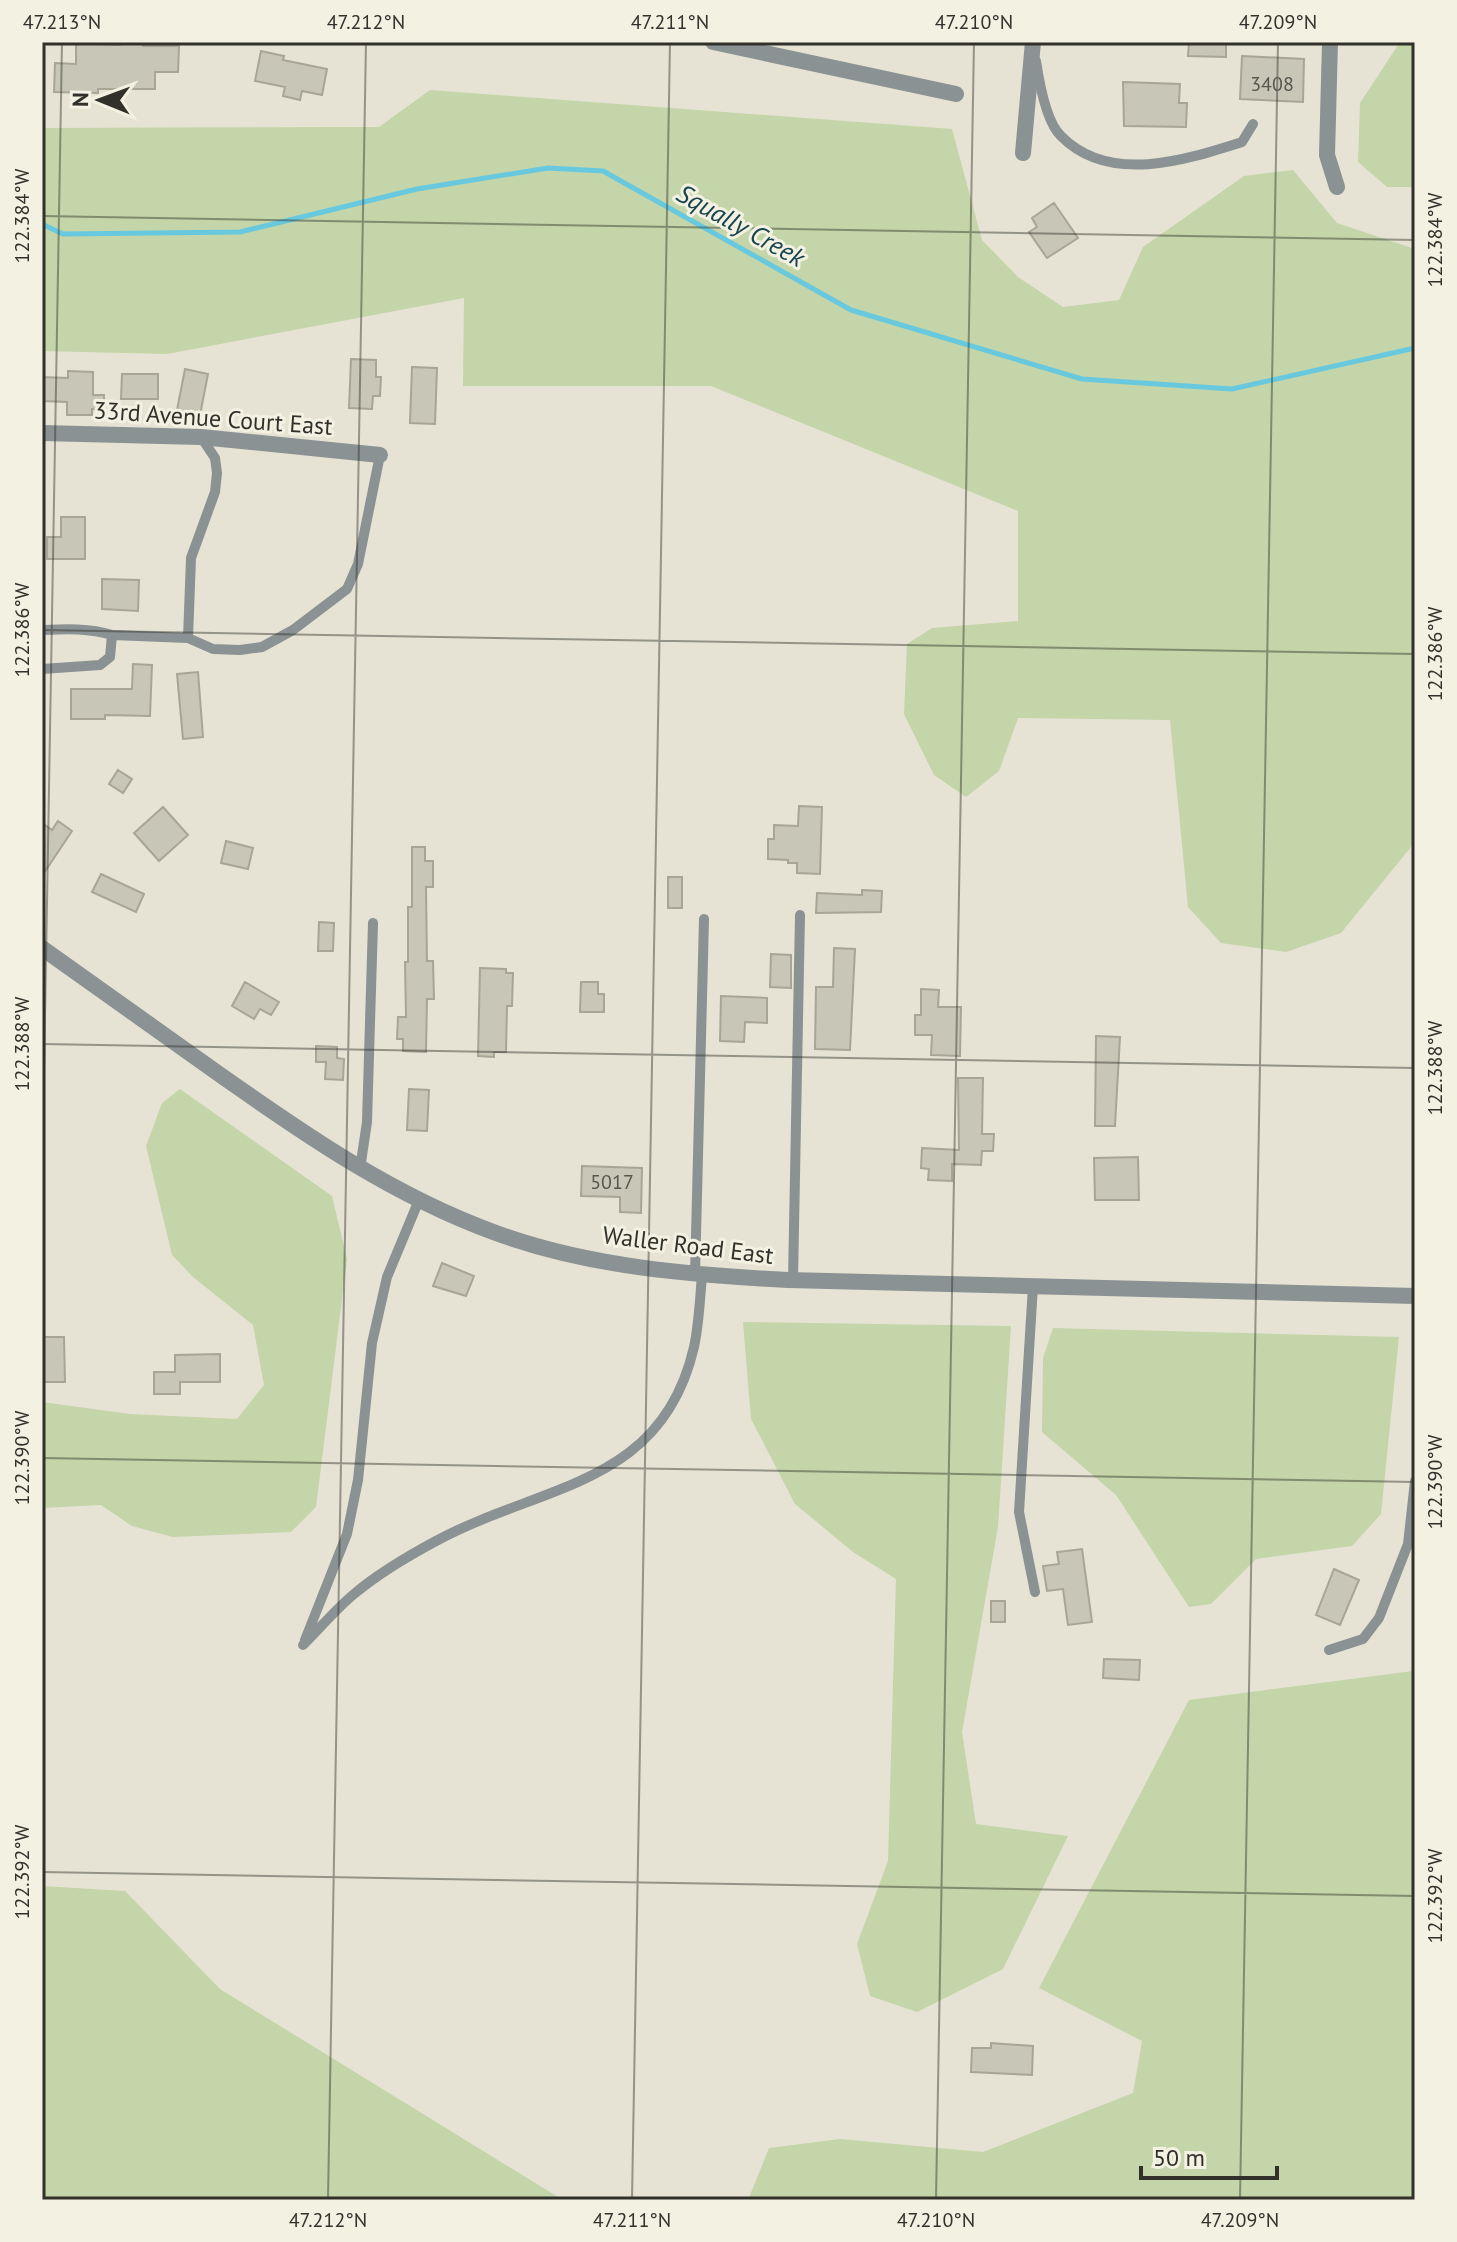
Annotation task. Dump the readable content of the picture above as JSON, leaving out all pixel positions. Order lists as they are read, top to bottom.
{
  "streets": {
    "street": ["33rd Avenue Court East", "Waller Road East"]
  },
  "water": ["Squally Creek"],
  "house_numbers": ["3408", "5017"],
  "scale_bar": "50 m",
  "north": "left",
  "coordinates": [
    "47.213°N",
    "47.212°N",
    "47.211°N",
    "47.210°N",
    "47.209°N",
    "122.384°W",
    "122.386°W",
    "122.388°W",
    "122.390°W",
    "122.392°W"
  ]
}
